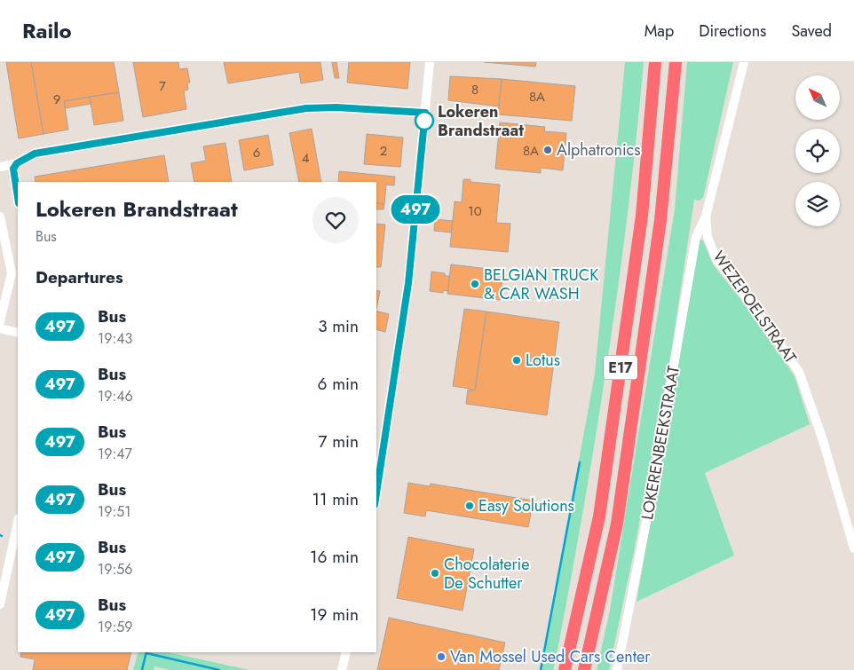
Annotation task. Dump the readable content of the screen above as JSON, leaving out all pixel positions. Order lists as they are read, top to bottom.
{
  "streets": {
    "highway": ["E17"],
    "street": ["WEZEPOELSTRAAT", "LOKERENBEEKSTRAAT"]
  },
  "crossings": [
    ["WEZEPOELSTRAAT", "LOKERENBEEKSTRAAT"]
  ],
  "places": [
    "Lokeren Brandstraat",
    "Alphatronics",
    "BELGIAN TRUCK & CAR WASH",
    "Lotus",
    "Easy Solutions",
    "Chocolaterie De Schutter",
    "Van Mossel Used Cars Center"
  ],
  "lines": ["bus line 497"],
  "house_numbers": [
    "7",
    "8",
    "8A",
    "9",
    "2",
    "8A",
    "6",
    "4",
    "10"
  ],
  "north": "top left",
  "page": {
    "header": "Railo",
    "nav": ["Map", "Directions", "Saved"],
    "on_map": "497",
    "heading": [
      ["Lokeren Brandstraat", "Bus"],
      "Departures"
    ],
    "list": [
      {
        "mark": "497",
        "name": "Bus",
        "note": "19:43",
        "value": "3 min"
      },
      {
        "mark": "497",
        "name": "Bus",
        "note": "19:46",
        "value": "6 min"
      },
      {
        "mark": "497",
        "name": "Bus",
        "note": "19:47",
        "value": "7 min"
      },
      {
        "mark": "497",
        "name": "Bus",
        "note": "19:51",
        "value": "11 min"
      },
      {
        "mark": "497",
        "name": "Bus",
        "note": "19:56",
        "value": "16 min"
      },
      {
        "mark": "497",
        "name": "Bus",
        "note": "19:59",
        "value": "19 min"
      }
    ]
  }
}
